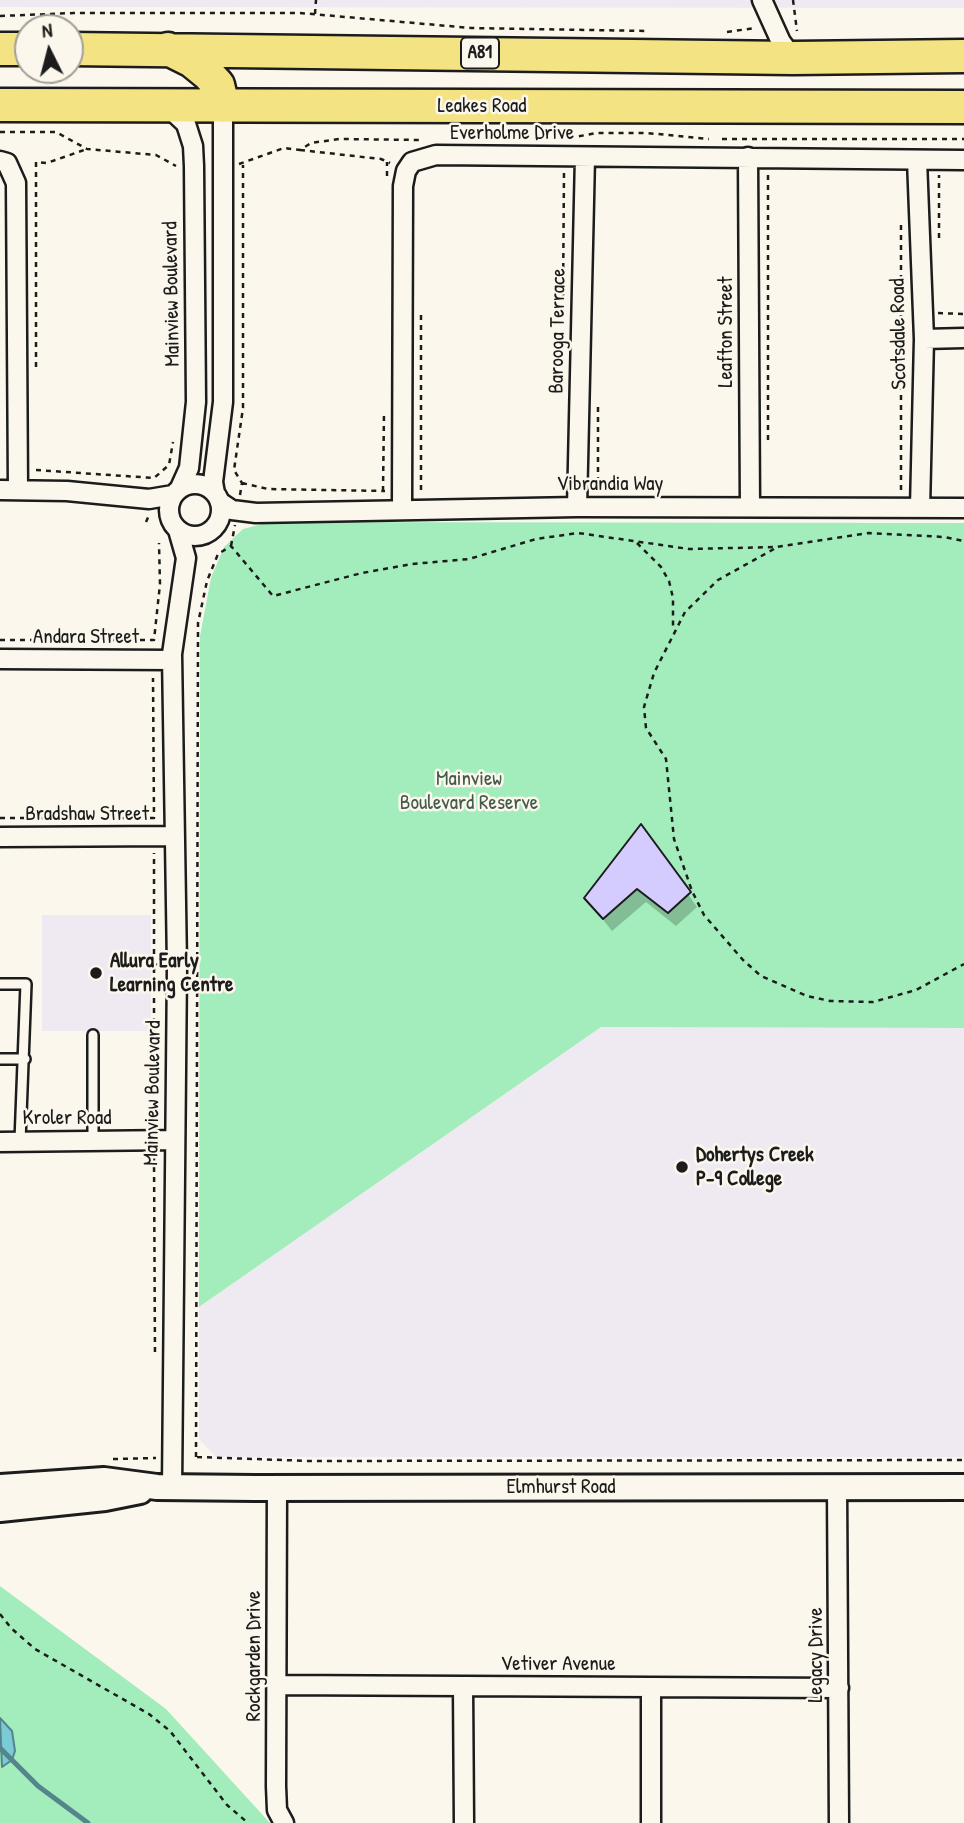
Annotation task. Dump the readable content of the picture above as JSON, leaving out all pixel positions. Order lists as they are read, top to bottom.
{
  "streets": {
    "highway": ["A81", "Leakes Road"],
    "street": [
      "Everholme Drive",
      "Mainview Boulevard",
      "Barooga Terrace",
      "Leafton Street",
      "Scotsdale Road",
      "Vibrandia Way",
      "Andara Street",
      "Bradshaw Street",
      "Kroler Road",
      "Elmhurst Road",
      "Legacy Drive",
      "Rockgarden Drive",
      "Vetiver Avenue"
    ]
  },
  "crossings": [
    ["Leakes Road", "Mainview Boulevard"],
    ["Everholme Drive", "Barooga Terrace"],
    ["Everholme Drive", "Leafton Street"],
    ["Everholme Drive", "Scotsdale Road"],
    ["Mainview Boulevard", "Vibrandia Way"],
    ["Mainview Boulevard", "Andara Street"],
    ["Mainview Boulevard", "Bradshaw Street"],
    ["Mainview Boulevard", "Kroler Road"],
    ["Mainview Boulevard", "Elmhurst Road"],
    ["Barooga Terrace", "Vibrandia Way"],
    ["Leafton Street", "Vibrandia Way"],
    ["Scotsdale Road", "Vibrandia Way"],
    ["Elmhurst Road", "Legacy Drive"],
    ["Elmhurst Road", "Rockgarden Drive"],
    ["Legacy Drive", "Vetiver Avenue"],
    ["Rockgarden Drive", "Vetiver Avenue"]
  ],
  "parks": ["Mainview Boulevard Reserve"],
  "places": ["Allura Early Learning Centre", "Dohertys Creek P-9 College"],
  "north": "top"
}
